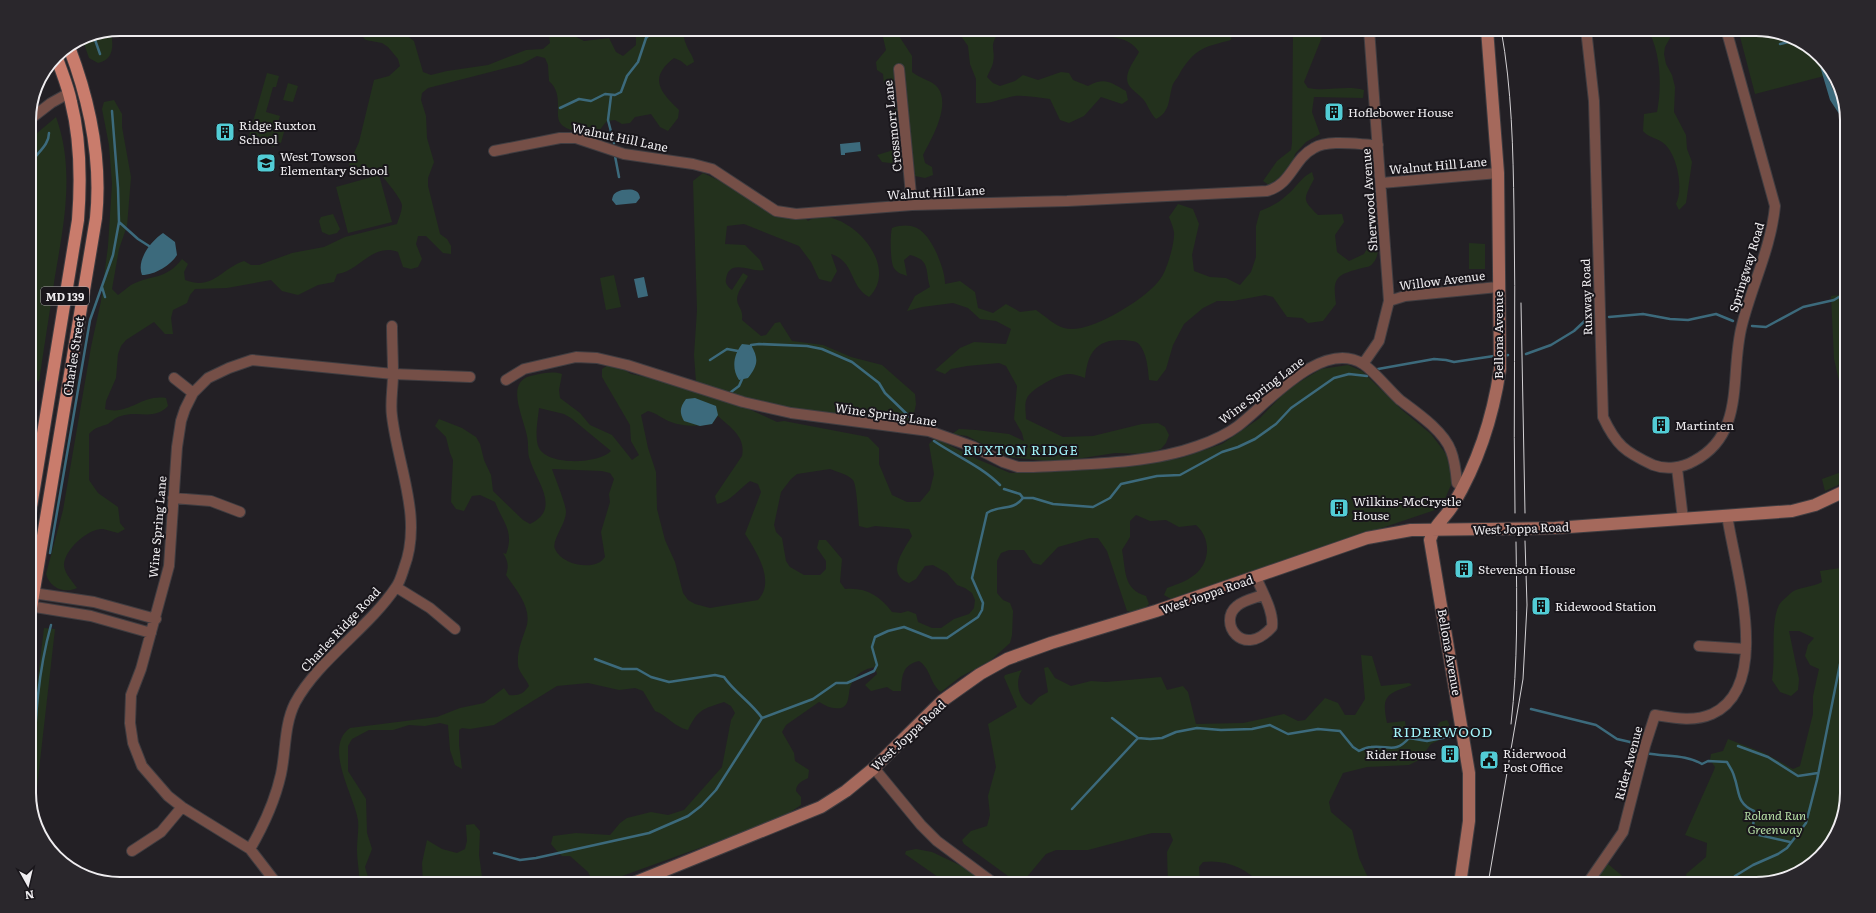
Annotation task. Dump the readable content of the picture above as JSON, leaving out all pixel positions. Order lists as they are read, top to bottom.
{
  "streets": {
    "main road": ["MD 139", "Charles Street"],
    "street": [
      "Crossmorr Lane",
      "Walnut Hill Lane",
      "Sherwood Avenue",
      "Springway Road",
      "Willow Avenue",
      "Ruxway Road",
      "Bellona Avenue",
      "Wine Spring Lane",
      "West Joppa Road",
      "Charles Ridge Road",
      "Rider Avenue"
    ]
  },
  "crossings": [
    ["Crossmorr Lane", "Walnut Hill Lane"],
    ["Walnut Hill Lane", "Sherwood Avenue"],
    ["Walnut Hill Lane", "Bellona Avenue"],
    ["Sherwood Avenue", "Willow Avenue"],
    ["Sherwood Avenue", "Wine Spring Lane"],
    ["Springway Road", "Ruxway Road"],
    ["Willow Avenue", "Bellona Avenue"],
    ["Bellona Avenue", "Wine Spring Lane"],
    ["Bellona Avenue", "West Joppa Road"],
    ["Wine Spring Lane", "Charles Ridge Road"],
    ["West Joppa Road", "Rider Avenue"]
  ],
  "districts": ["RUXTON RIDGE", "RIDERWOOD"],
  "parks": ["Roland Run Greenway"],
  "places": {
    "building": [
      "Hoflebower House",
      "Ridge Ruxton School",
      "Martinten",
      "Wilkins-McCrystle House",
      "Stevenson House",
      "Ridewood Station",
      "Rider House"
    ],
    "school or university": ["West Towson Elementary School"],
    "public building": ["Riderwood Post Office"]
  },
  "north": "bottom"
}
